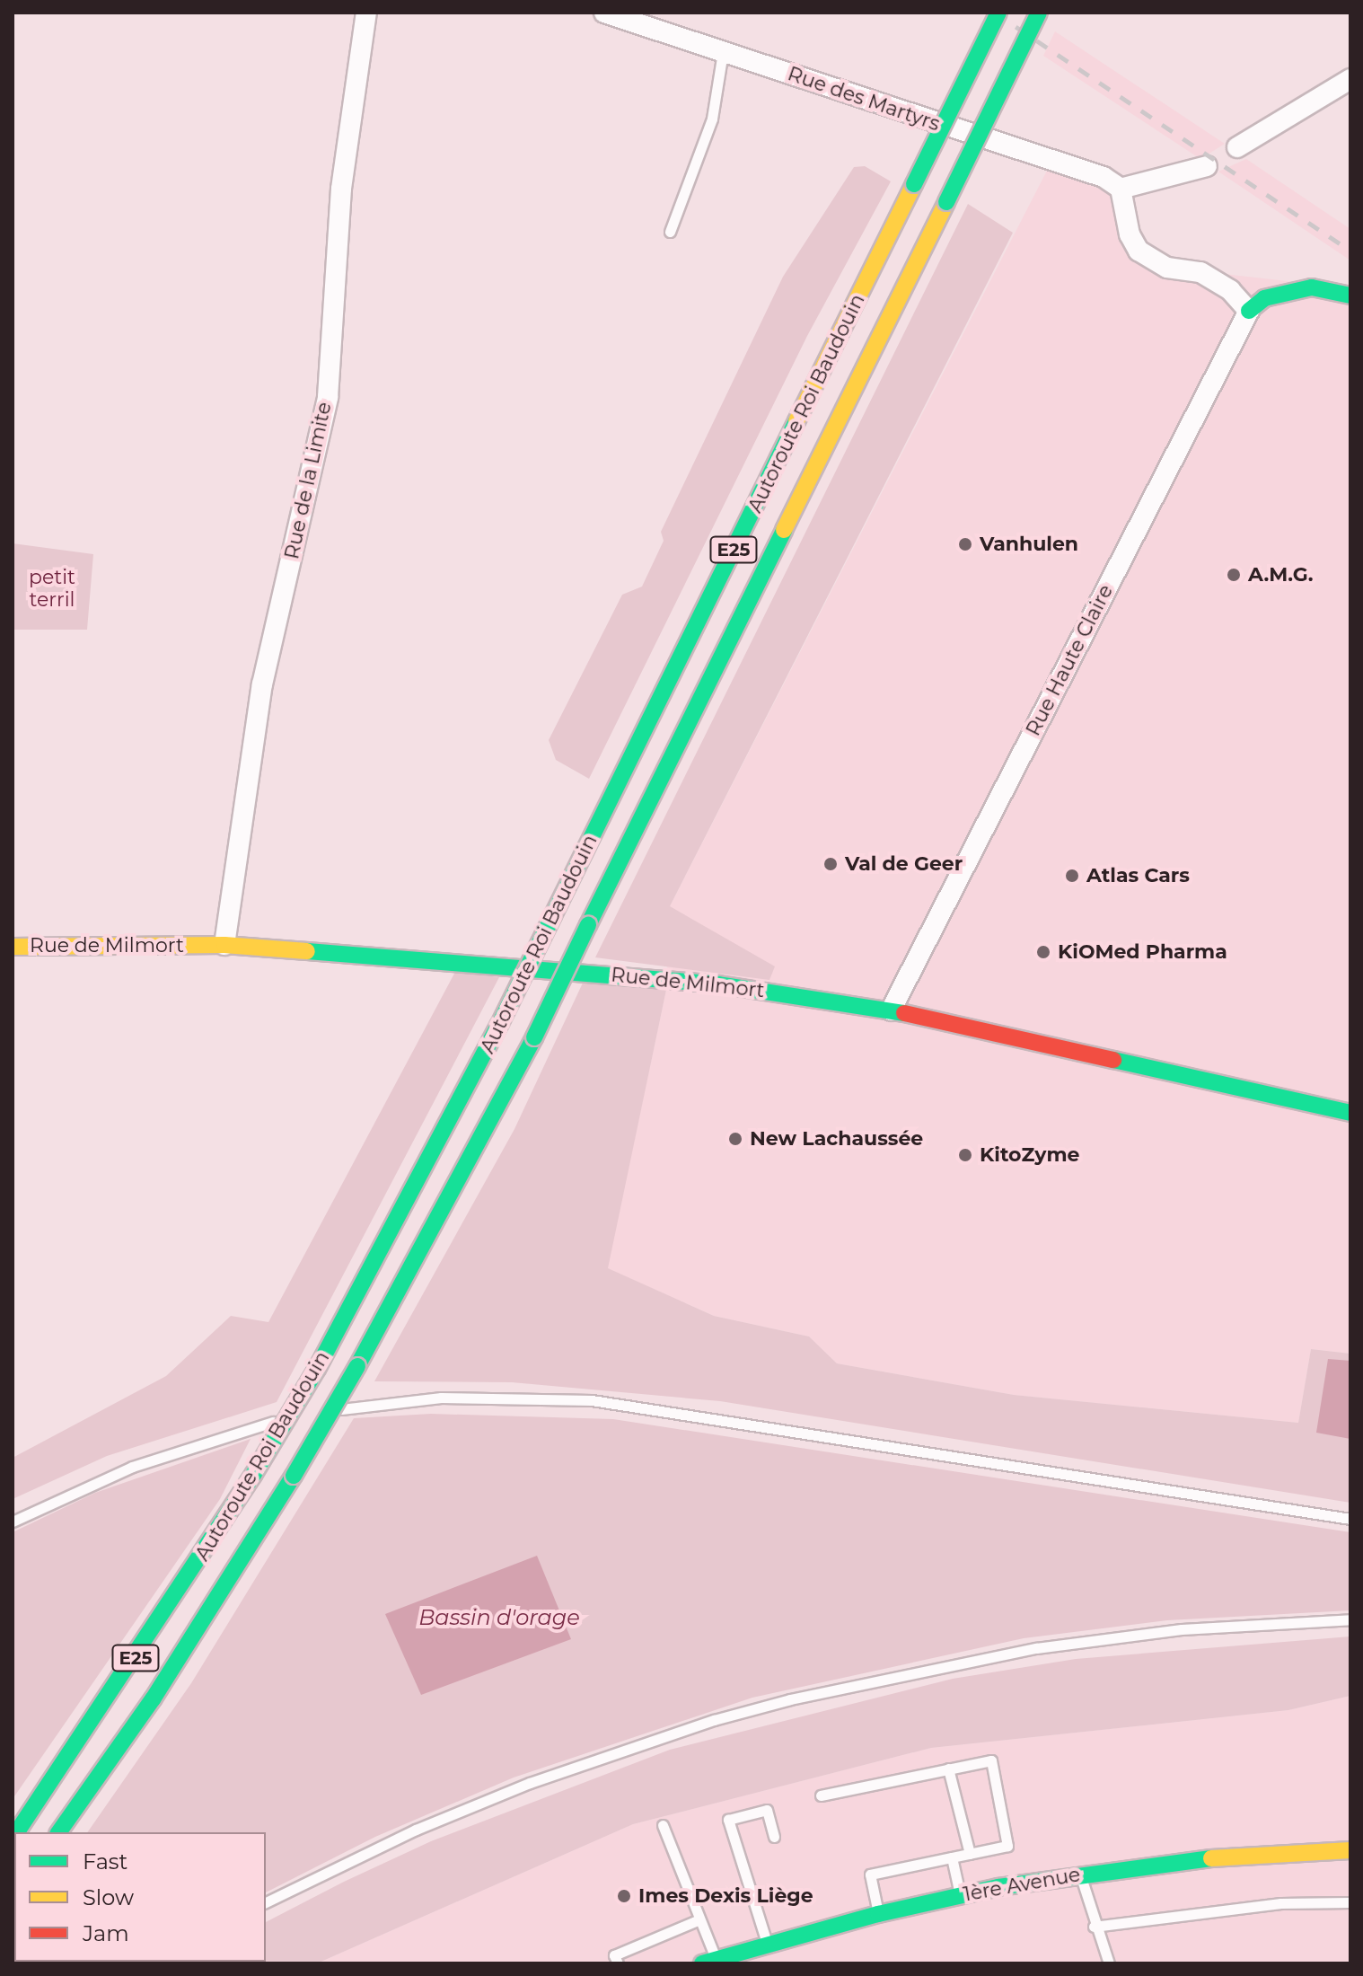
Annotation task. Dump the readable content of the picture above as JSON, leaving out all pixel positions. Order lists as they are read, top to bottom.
{
  "streets": {
    "main road": [
      "Autoroute Roi Baudouin",
      "E25",
      "Rue de Milmort",
      "1ère Avenue"
    ],
    "street": ["Rue des Martyrs", "Rue de la Limite", "Rue Haute Claire"]
  },
  "crossings": [
    ["Rue de la Limite", "Rue de Milmort"],
    ["Rue Haute Claire", "Rue de Milmort"]
  ],
  "water": ["Bassin d'orage"],
  "parks": ["petit terril"],
  "places": [
    "Vanhulen",
    "A.M.G.",
    "Val de Geer",
    "Atlas Cars",
    "KiOMed Pharma",
    "New Lachaussée",
    "KitoZyme",
    "Imes Dexis Liège"
  ],
  "legend": ["Fast", "Slow", "Jam"]
}
